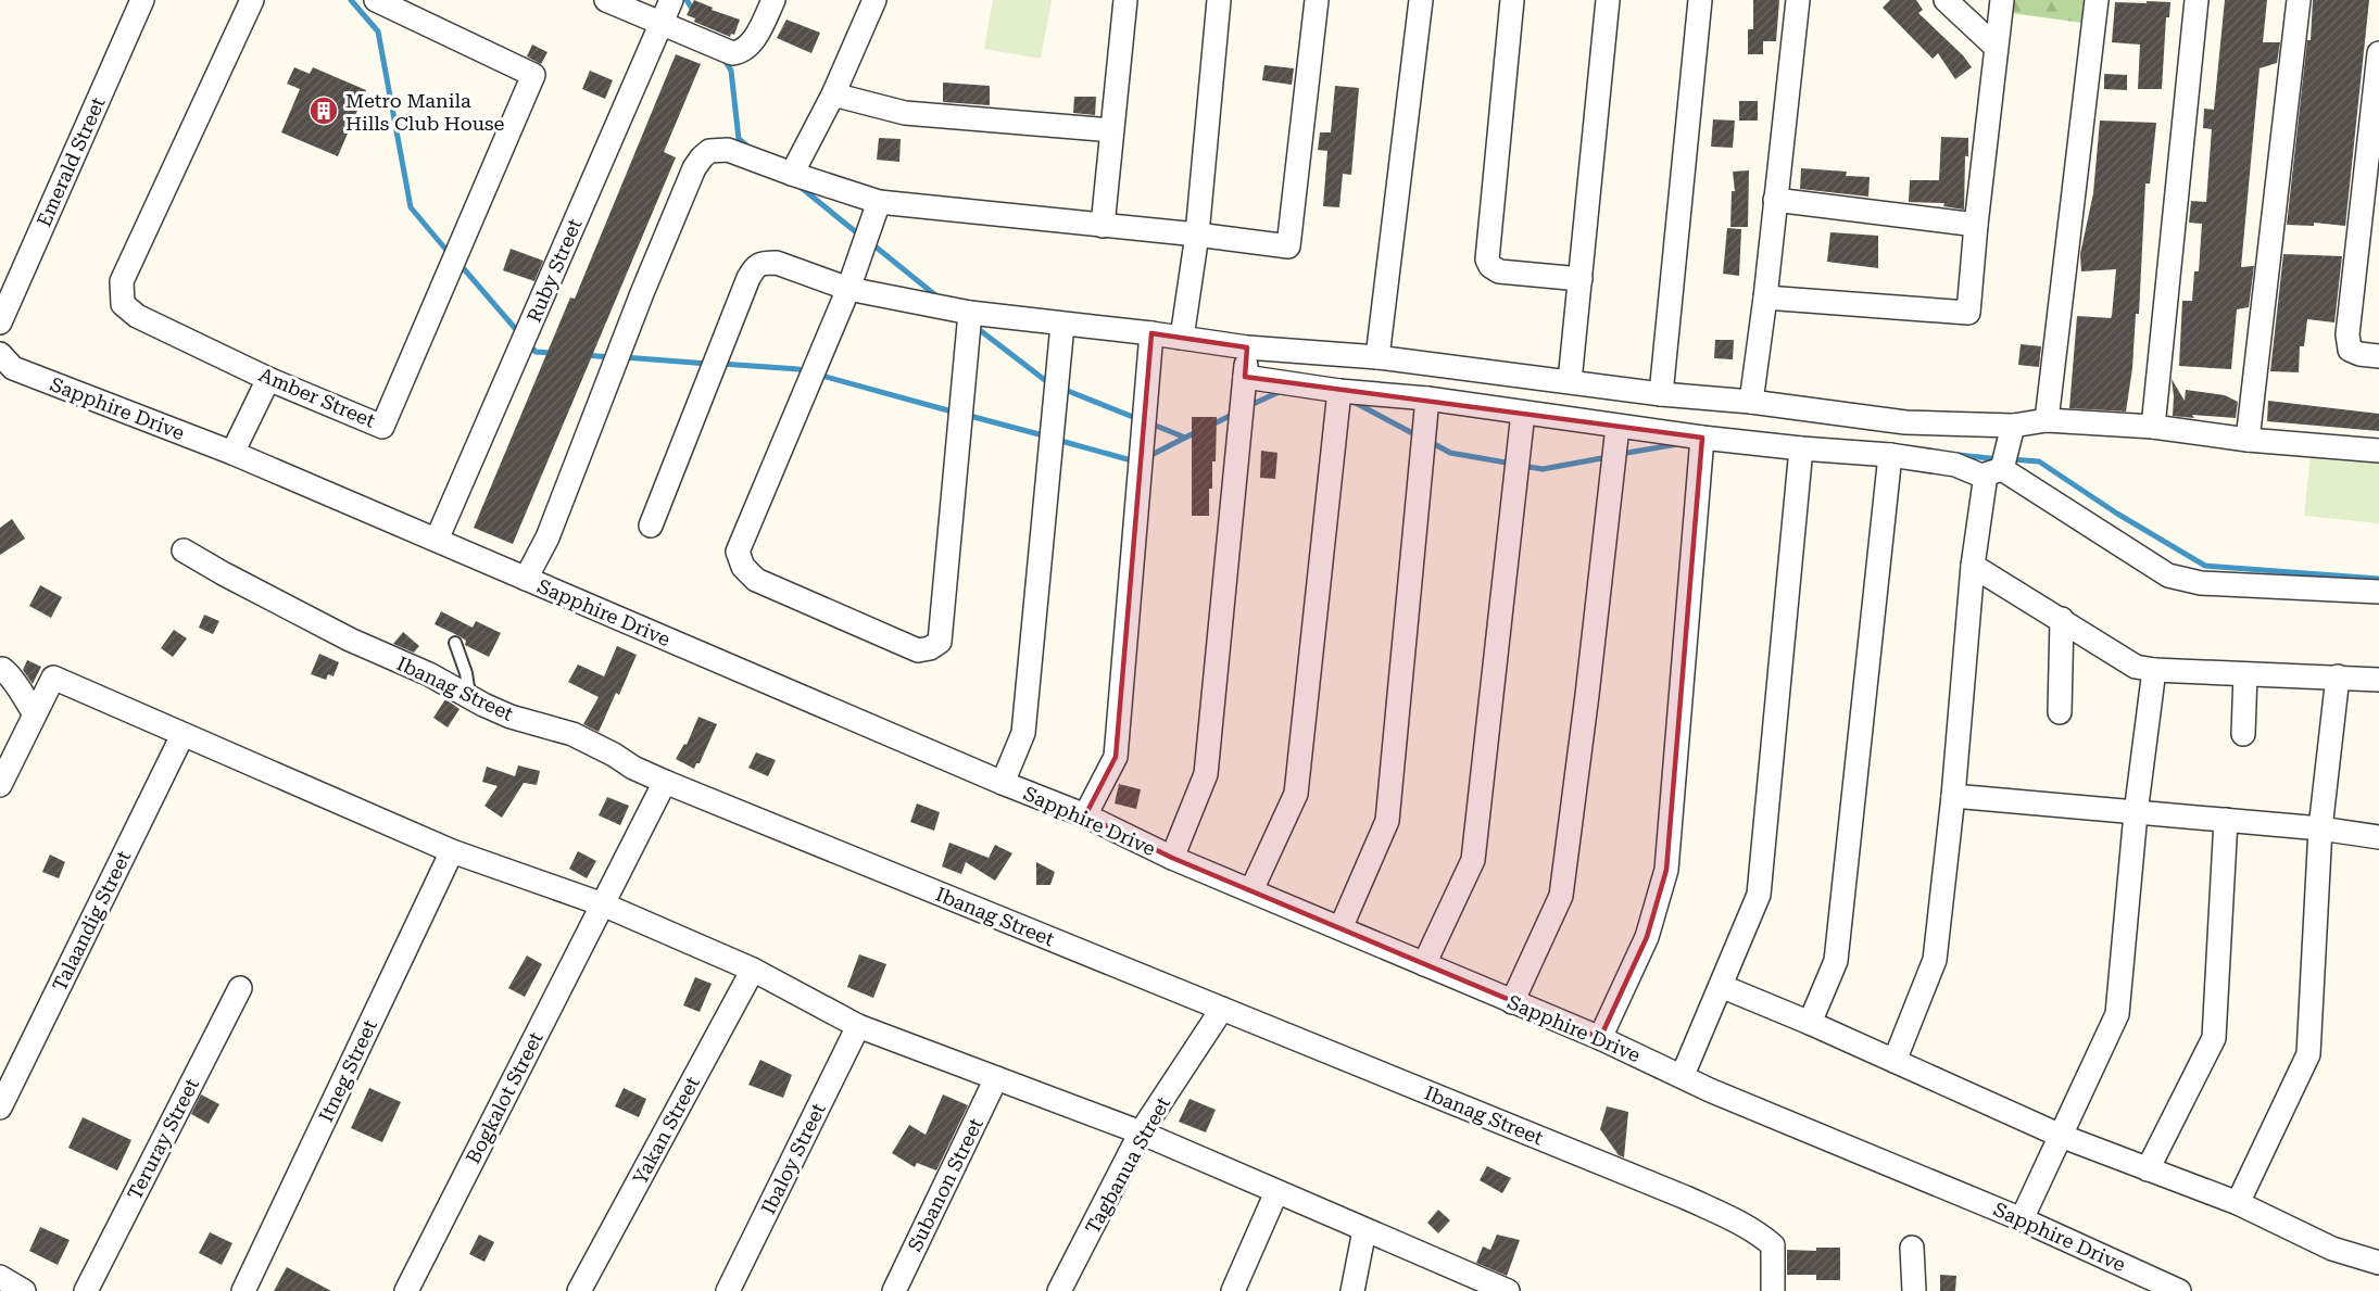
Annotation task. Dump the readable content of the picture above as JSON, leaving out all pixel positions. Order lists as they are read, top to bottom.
{
  "streets": {
    "street": [
      "Emerald Street",
      "Ruby Street",
      "Amber Street",
      "Sapphire Drive",
      "Ibanag Street",
      "Talaandig Street",
      "Itneg Street",
      "Bogkalot Street",
      "Yakan Street",
      "Teruray Street",
      "Ibaloy Street",
      "Tagbanua Street",
      "Subanon Street"
    ]
  },
  "crossings": [
    ["Ruby Street", "Sapphire Drive"],
    ["Ibanag Street", "Bogkalot Street"],
    ["Ibanag Street", "Tagbanua Street"]
  ],
  "places": {
    "building": ["Metro Manila Hills Club House"]
  }
}
